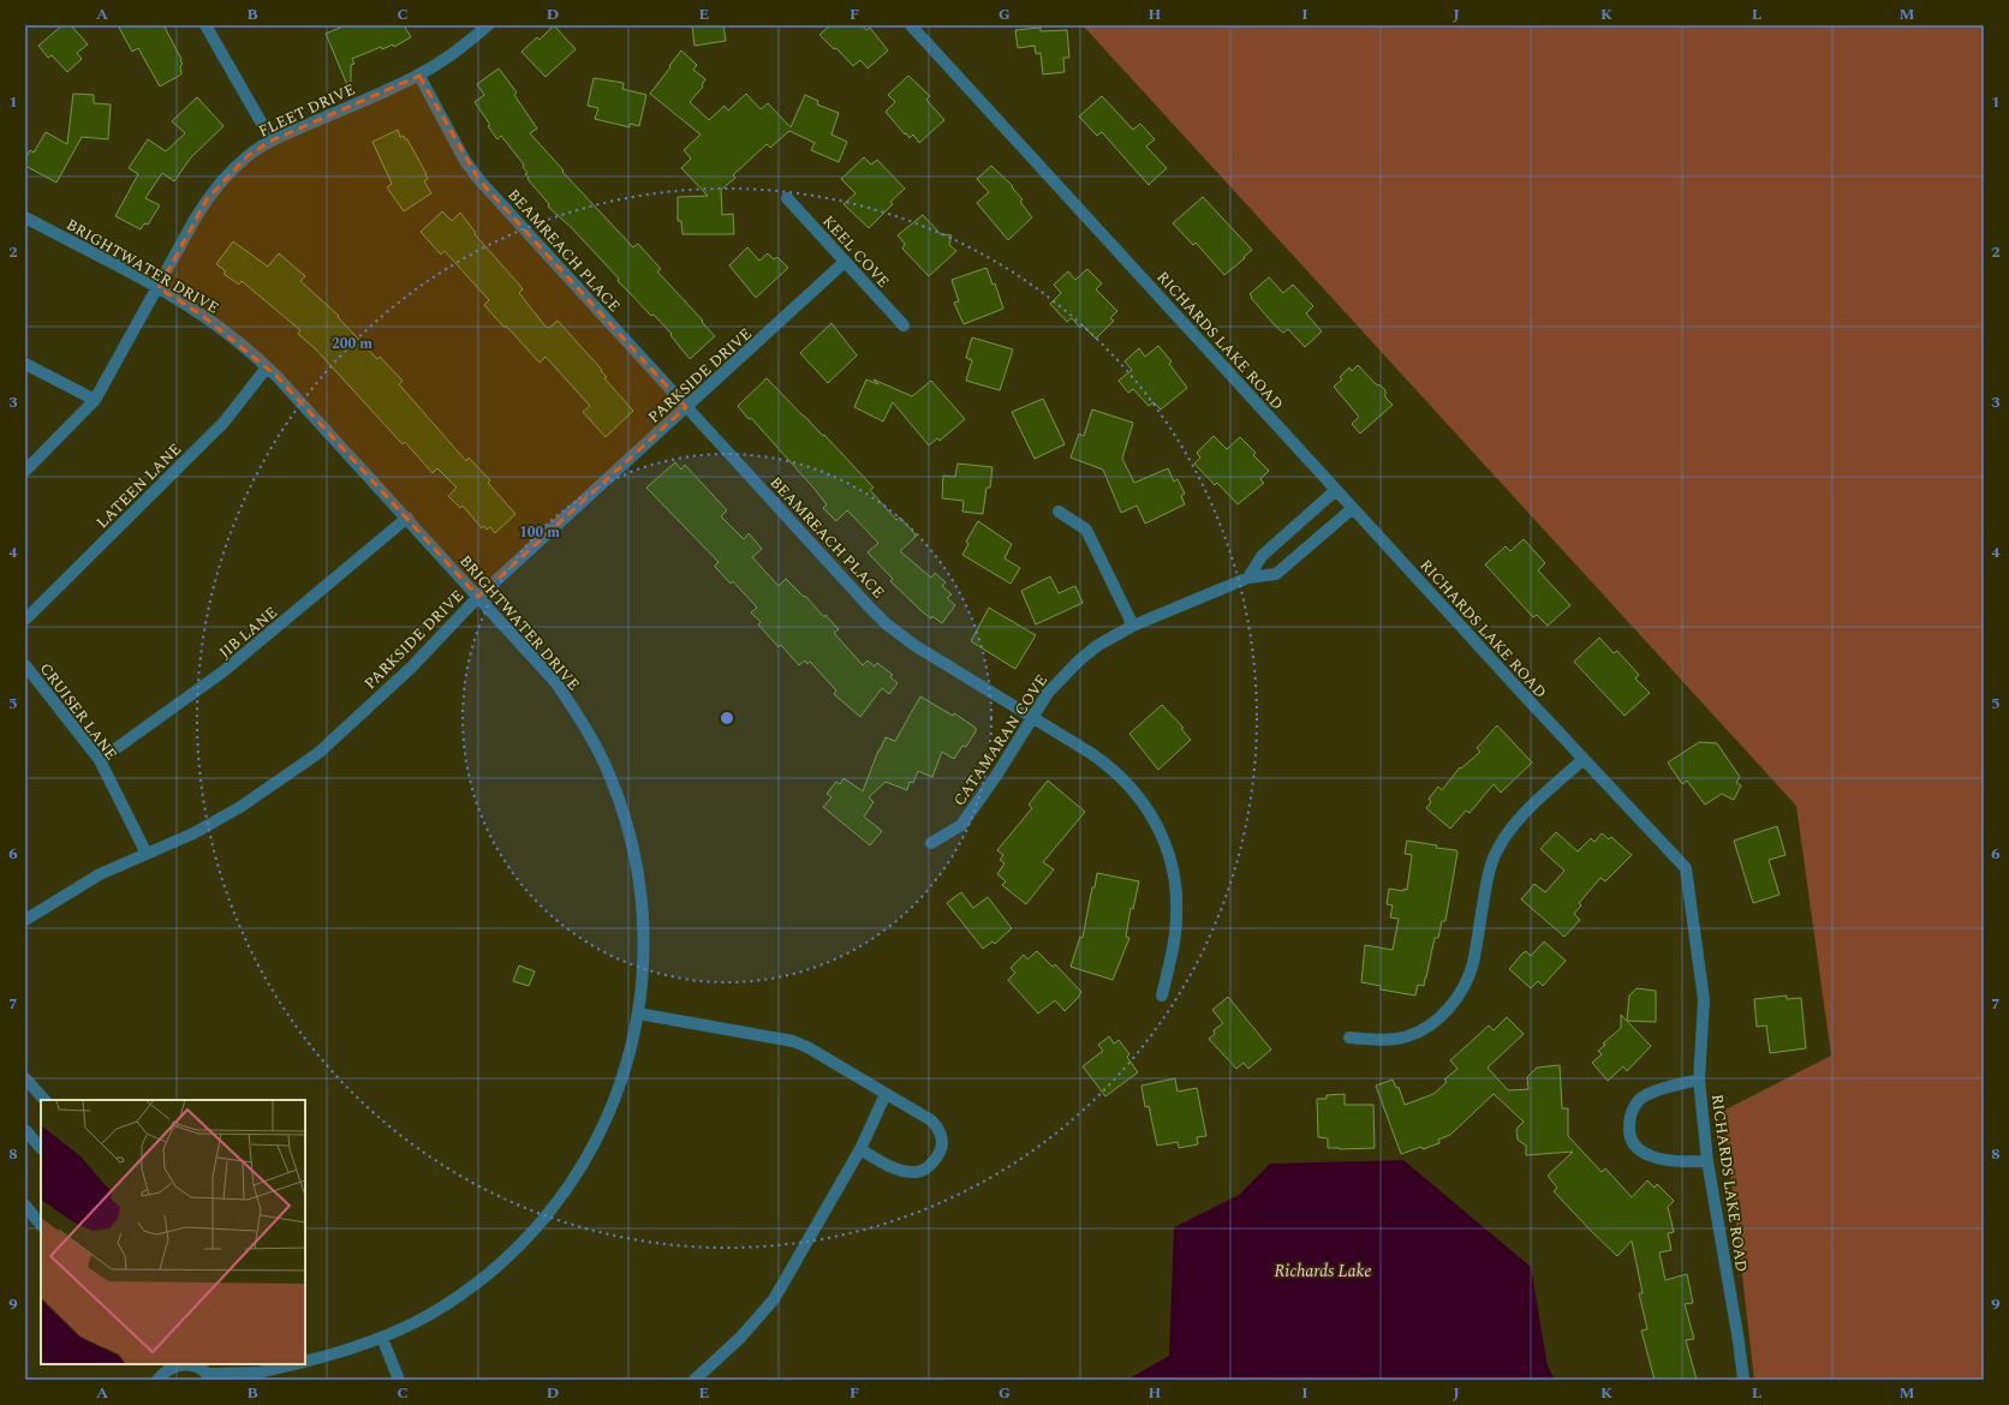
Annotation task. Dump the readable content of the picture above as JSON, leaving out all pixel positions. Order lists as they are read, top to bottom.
{
  "streets": {
    "street": [
      "FLEET DRIVE",
      "BEAMREACH PLACE",
      "KEEL COVE",
      "BRIGHTWATER DRIVE",
      "RICHARDS LAKE ROAD",
      "PARKSIDE DRIVE",
      "LATEEN LANE",
      "JIB LANE",
      "CRUISER LANE",
      "CATAMARAN COVE"
    ]
  },
  "crossings": [
    ["FLEET DRIVE", "BEAMREACH PLACE"],
    ["FLEET DRIVE", "BRIGHTWATER DRIVE"],
    ["BEAMREACH PLACE", "PARKSIDE DRIVE"],
    ["BEAMREACH PLACE", "CATAMARAN COVE"],
    ["KEEL COVE", "PARKSIDE DRIVE"],
    ["BRIGHTWATER DRIVE", "PARKSIDE DRIVE"],
    ["BRIGHTWATER DRIVE", "LATEEN LANE"],
    ["BRIGHTWATER DRIVE", "JIB LANE"],
    ["RICHARDS LAKE ROAD", "CATAMARAN COVE"],
    ["PARKSIDE DRIVE", "CRUISER LANE"],
    ["JIB LANE", "CRUISER LANE"]
  ],
  "water": ["Richards Lake"],
  "grid": {
    "columns": [
      "A",
      "B",
      "C",
      "D",
      "E",
      "F",
      "G",
      "H",
      "I",
      "J",
      "K",
      "L",
      "M"
    ],
    "rows": [
      "1",
      "2",
      "3",
      "4",
      "5",
      "6",
      "7",
      "8",
      "9"
    ]
  },
  "rings": ["200 m", "100 m"]
}
